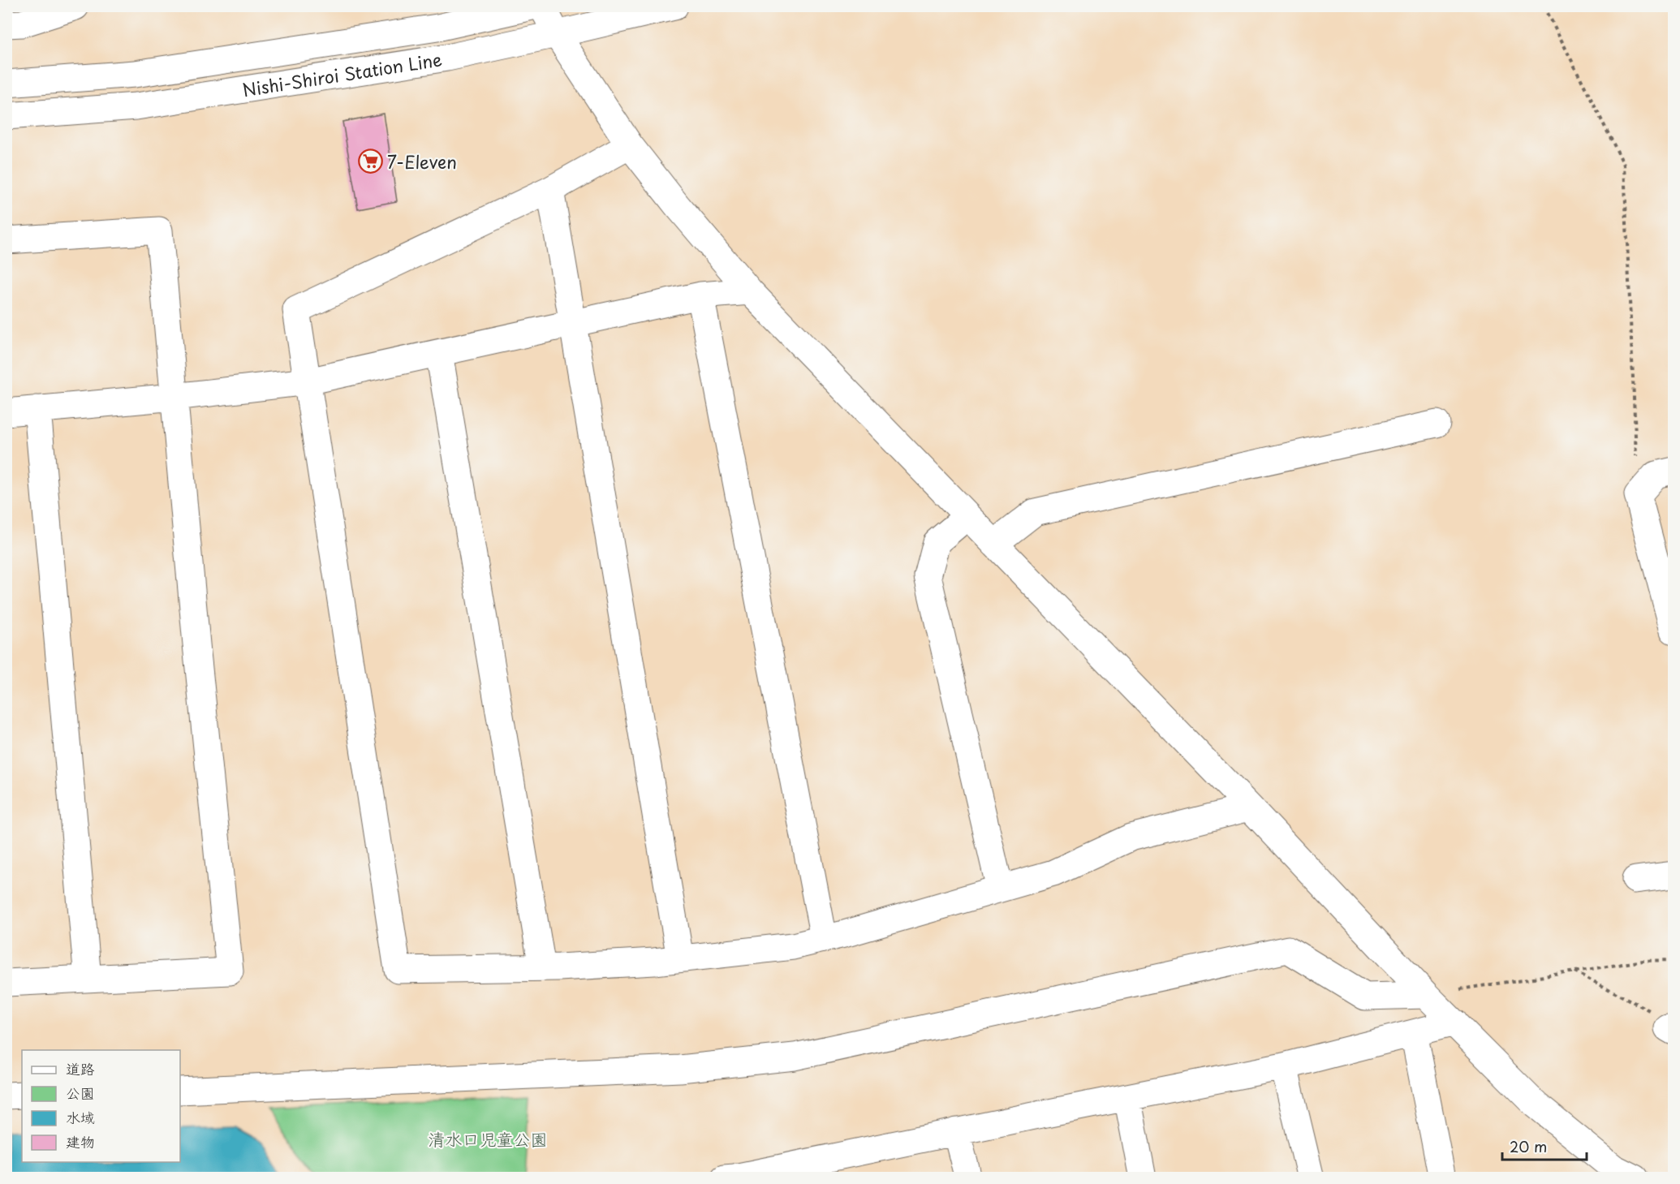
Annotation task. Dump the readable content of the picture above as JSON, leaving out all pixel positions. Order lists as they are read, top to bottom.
{
  "streets": {
    "street": ["Nishi-Shiroi Station Line"]
  },
  "parks": ["清水口児童公園"],
  "places": {
    "supermarket": ["7-Eleven"]
  },
  "legend": [
    "道路",
    "公園",
    "水域",
    "建物"
  ],
  "scale_bar": "20 m"
}
